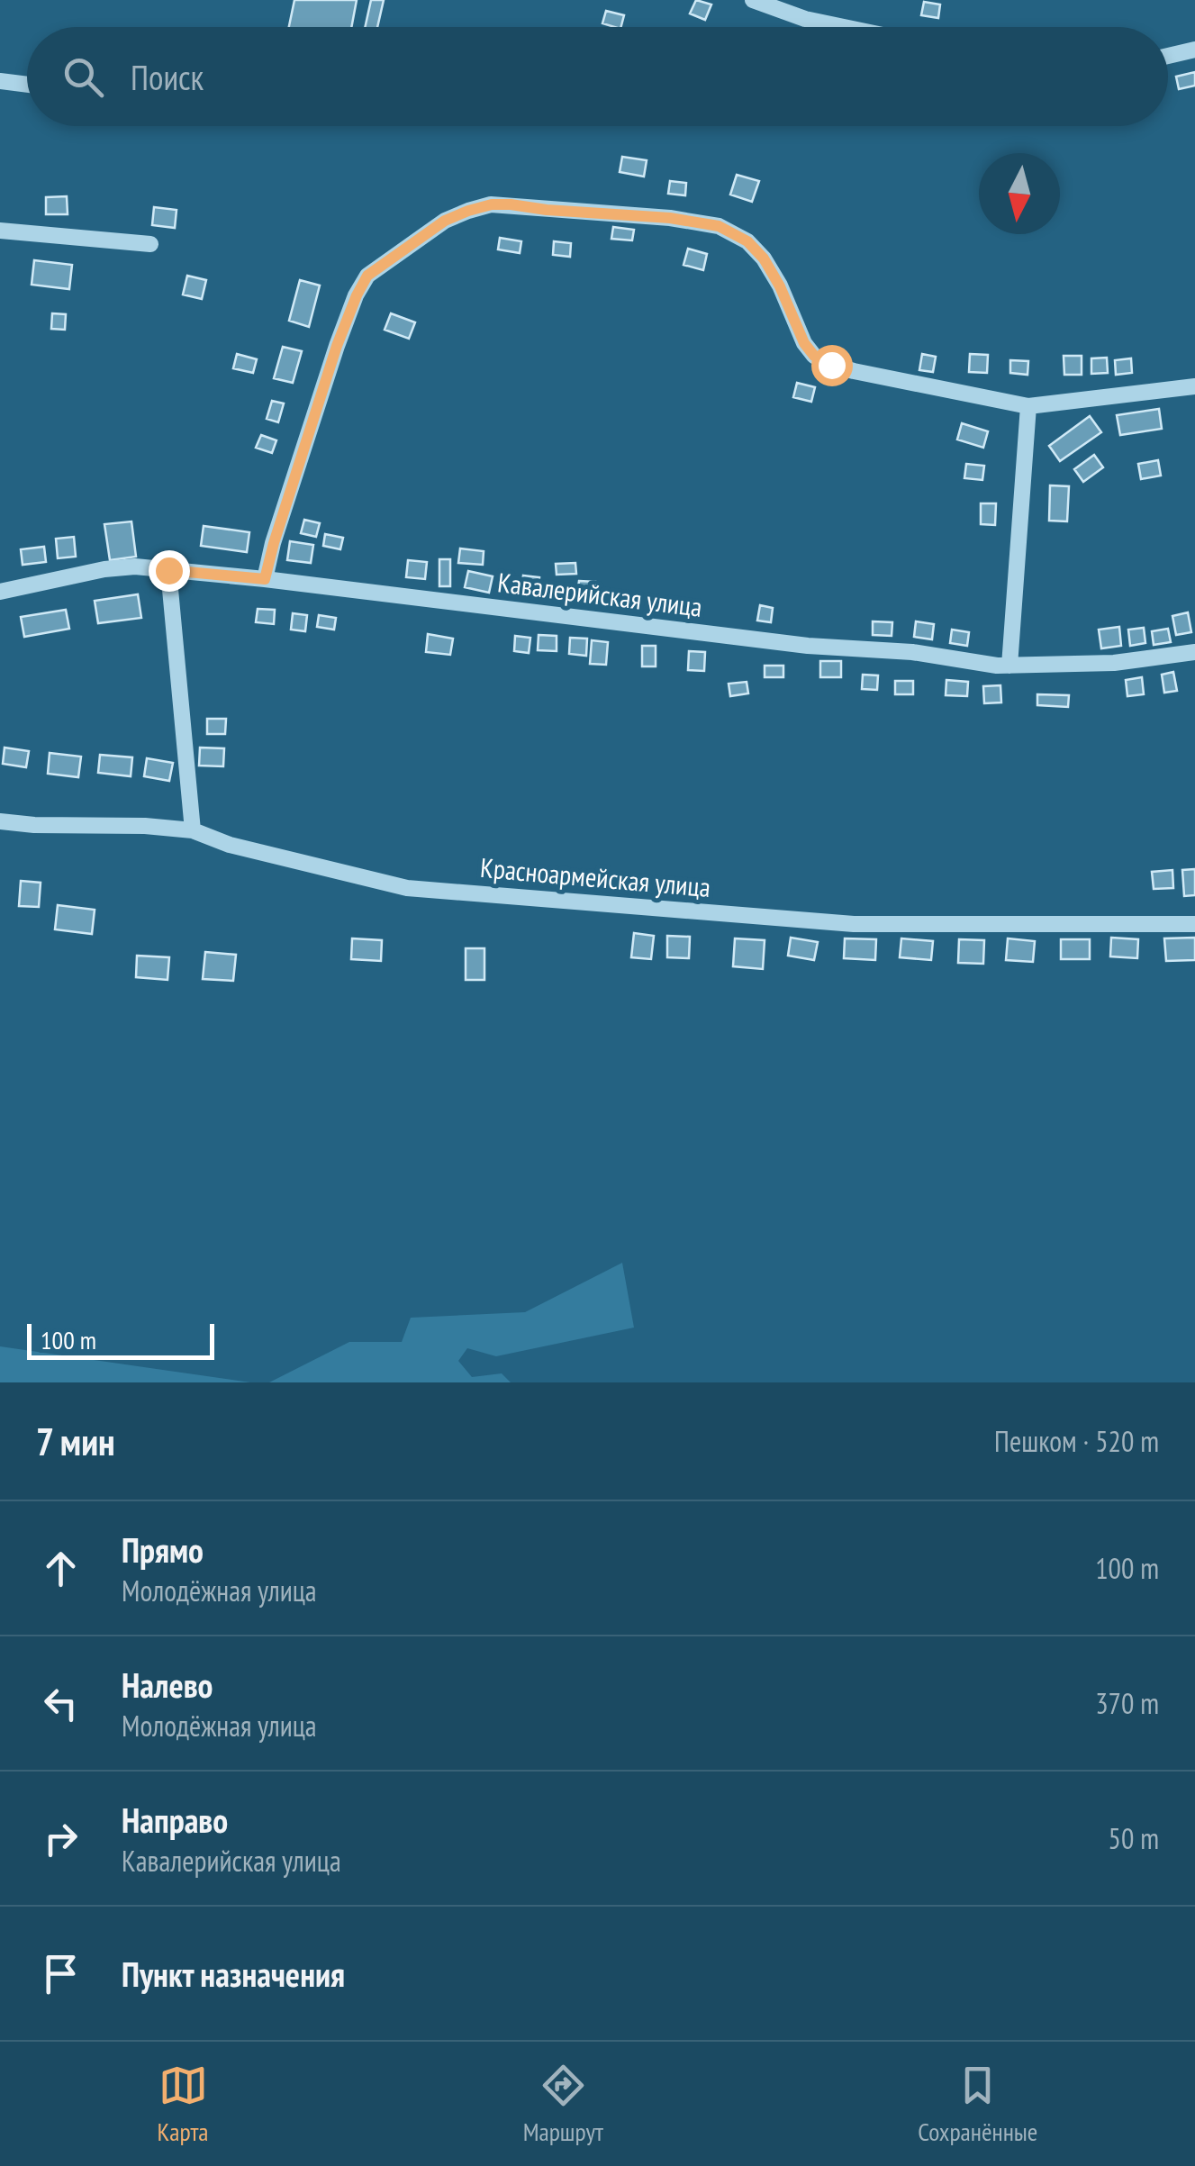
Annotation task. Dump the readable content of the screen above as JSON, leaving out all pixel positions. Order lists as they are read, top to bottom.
{
  "streets": {
    "street": ["Кавалерийская улица", "Красноармейская улица"]
  },
  "scale_bar": "100 m",
  "north": "bottom",
  "page": {
    "search": "Поиск",
    "scale": "100 m",
    "heading": ["7 мин", "Пешком · 520 m"],
    "list": [
      ["Прямо", "Молодёжная улица", "100 m"],
      ["Налево", "Молодёжная улица", "370 m"],
      ["Направо", "Кавалерийская улица", "50 m"],
      "Пункт назначения"
    ],
    "nav": ["Карта", "Маршрут", "Сохранённые"]
  }
}
